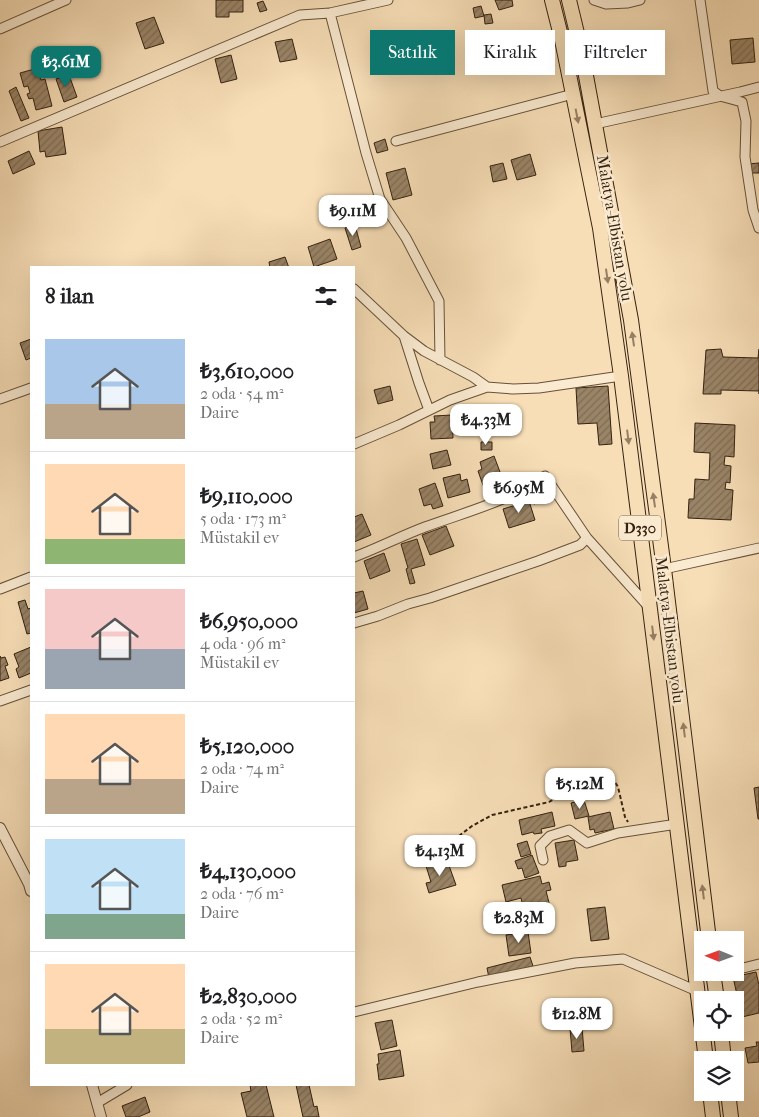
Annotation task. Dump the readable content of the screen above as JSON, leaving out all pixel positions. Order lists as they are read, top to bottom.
{
  "streets": {
    "main road": ["Malatya-Elbistan yolu", "D330"]
  },
  "north": "left",
  "page": {
    "chip": ["Satılık", "Kiralık", "Filtreler"],
    "price": [
      "₺3.61M",
      "₺9.11M",
      "₺4.33M",
      "₺6.95M",
      "₺5.12M",
      "₺4.13M",
      "₺2.83M",
      "₺12.8M"
    ],
    "heading": "8 ilan",
    "list": [
      {
        "name": "₺3,610,000",
        "note": "2 oda · 54 m² · Daire"
      },
      {
        "name": "₺9,110,000",
        "note": "5 oda · 173 m² · Müstakil ev"
      },
      {
        "name": "₺6,950,000",
        "note": "4 oda · 96 m² · Müstakil ev"
      },
      {
        "name": "₺5,120,000",
        "note": "2 oda · 74 m² · Daire"
      },
      {
        "name": "₺4,130,000",
        "note": "2 oda · 76 m² · Daire"
      },
      {
        "name": "₺2,830,000",
        "note": "2 oda · 52 m² · Daire"
      }
    ]
  }
}
